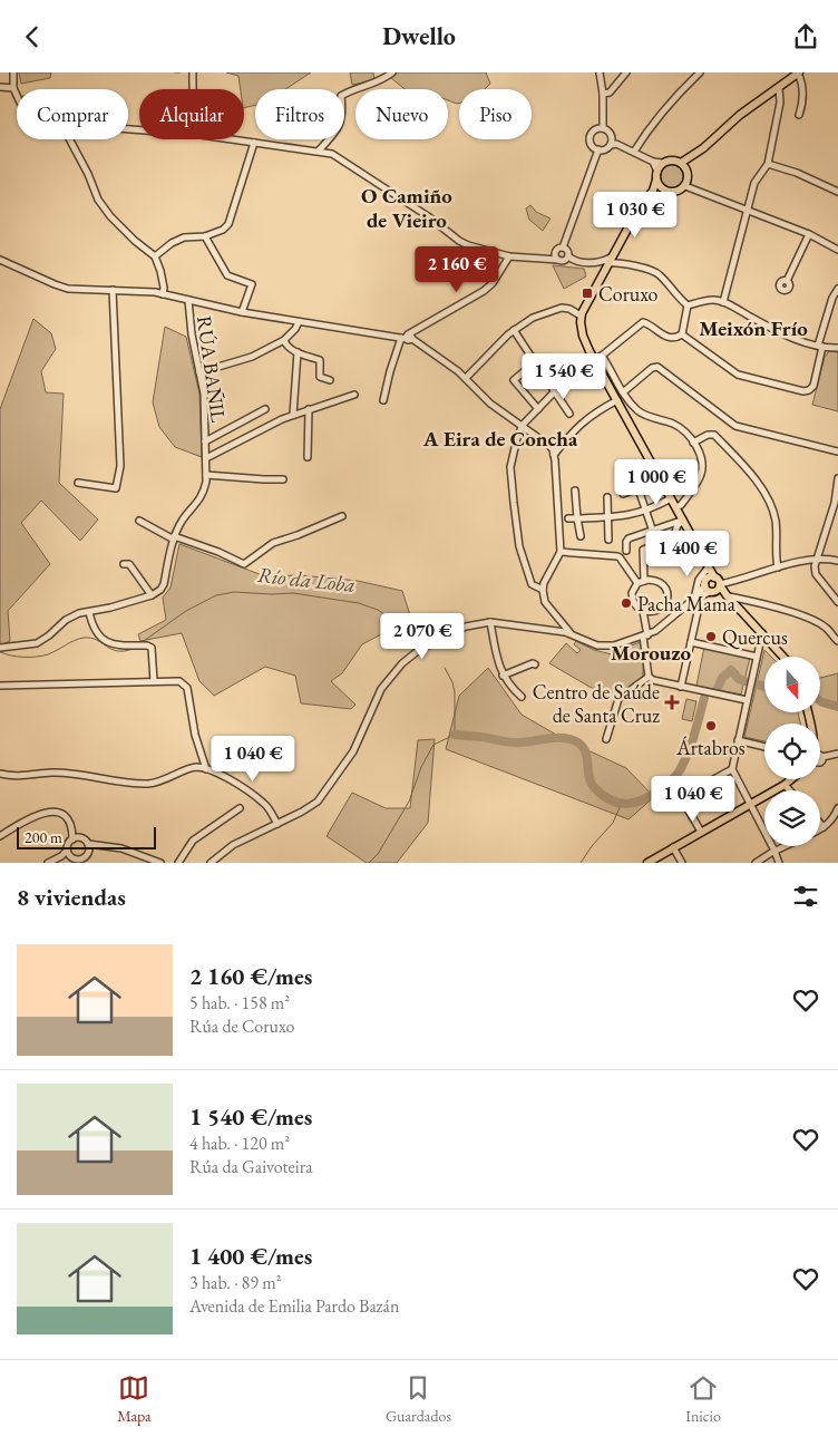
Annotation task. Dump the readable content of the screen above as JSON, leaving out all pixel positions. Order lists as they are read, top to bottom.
{
  "streets": {
    "street": ["RÚA BAÑIL"]
  },
  "districts": [
    "O Camiño de Vieiro",
    "Meixón Frío",
    "A Eira de Concha",
    "Morouzo"
  ],
  "water": ["Río da Loba"],
  "places": {
    "transit": ["Coruxo"],
    "other": ["Pacha Mama", "Quercus", "Ártabros"],
    "health": ["Centro de Saúde de Santa Cruz"]
  },
  "scale_bar": "200 m",
  "north": "bottom",
  "page": {
    "header": "Dwello",
    "chip": [
      "Comprar",
      "Alquilar",
      "Filtros",
      "Nuevo",
      "Piso"
    ],
    "price": [
      "1 030 €",
      "2 160 €",
      "1 540 €",
      "1 000 €",
      "1 400 €",
      "2 070 €",
      "1 040 €",
      "1 040 €"
    ],
    "scale": "200 m",
    "heading": "8 viviendas",
    "list": [
      {
        "name": "2 160 €/mes",
        "note": "5 hab. · 158 m² · Rúa de Coruxo"
      },
      {
        "name": "1 540 €/mes",
        "note": "4 hab. · 120 m² · Rúa da Gaivoteira"
      },
      {
        "name": "1 400 €/mes",
        "note": "3 hab. · 89 m² · Avenida de Emilia Pardo Bazán"
      }
    ],
    "tabs": ["Mapa", "Guardados", "Inicio"]
  }
}
